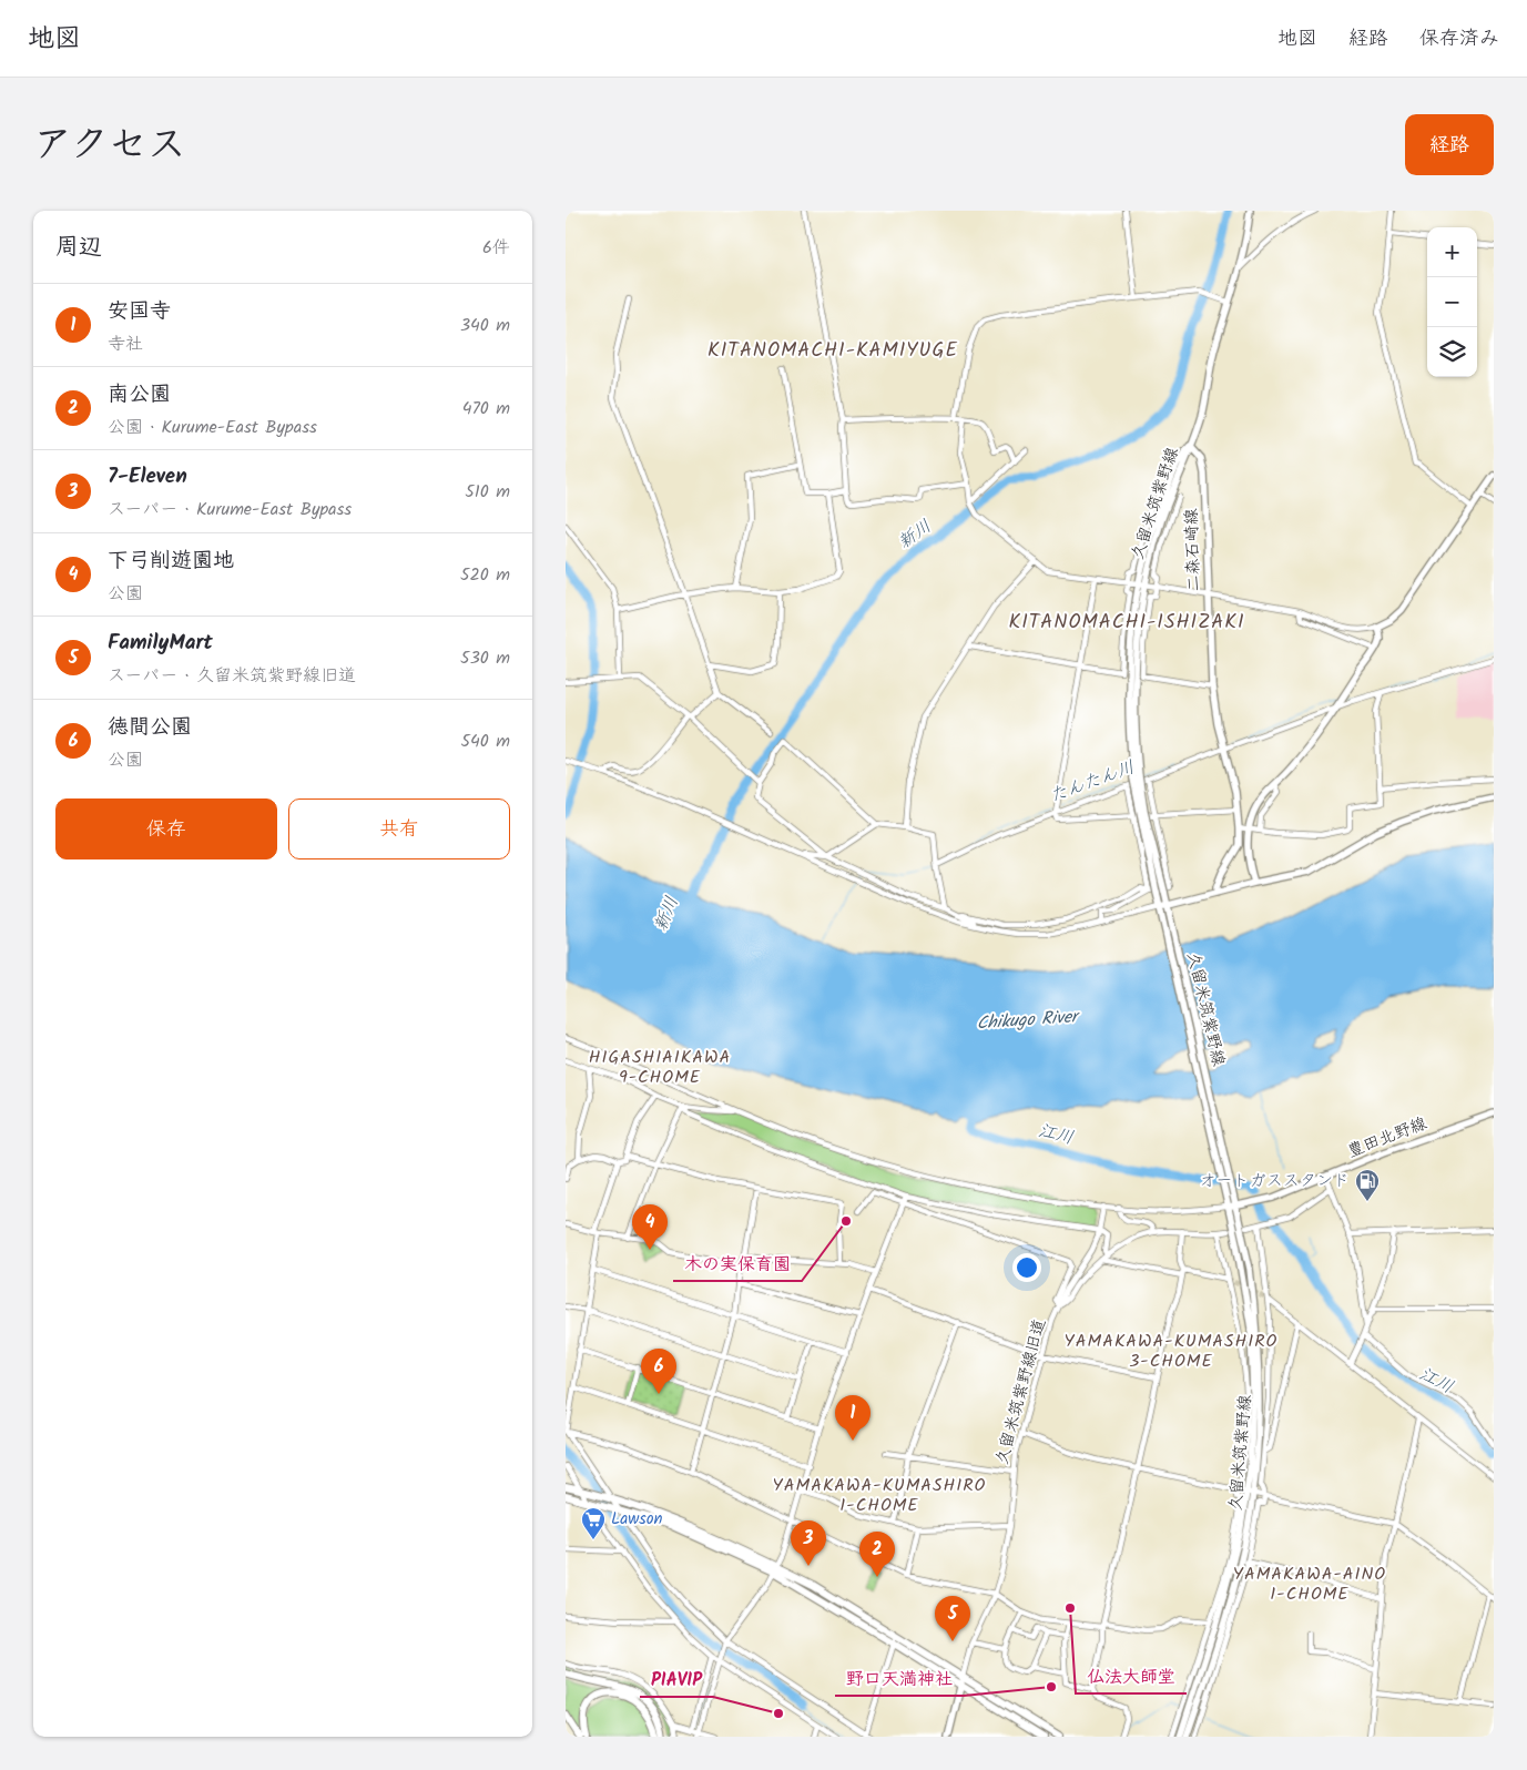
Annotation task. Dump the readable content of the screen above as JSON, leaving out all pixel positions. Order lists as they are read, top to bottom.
{
  "streets": {
    "main road": ["久留米筑紫野線", "二森石崎線", "豊田北野線"],
    "street": ["久留米筑紫野線旧道"]
  },
  "crossings": [
    ["久留米筑紫野線", "二森石崎線"],
    ["久留米筑紫野線", "豊田北野線"]
  ],
  "districts": [
    "KITANOMACHI-KAMIYUGE",
    "KITANOMACHI-ISHIZAKI",
    "HIGASHIAIKAWA 9-CHOME",
    "YAMAKAWA-KUMASHIRO 3-CHOME",
    "YAMAKAWA-KUMASHIRO 1-CHOME",
    "YAMAKAWA-AINO 1-CHOME"
  ],
  "water": [
    "新川",
    "たんたん川",
    "Chikugo River",
    "江川"
  ],
  "places": {
    "fuel station": ["オートガススタンド"],
    "other": [
      "木の実保育園",
      "仏法大師堂",
      "野口天満神社",
      "PIAVIP"
    ],
    "supermarket": ["Lawson"]
  },
  "page": {
    "header": "地図",
    "nav": ["地図", "経路", "保存済み"],
    "title": "アクセス",
    "buttons": [
      "経路",
      ["保存", "共有"]
    ],
    "heading": ["周辺", "6件"],
    "map_buttons": ["+", "−"],
    "list": [
      {
        "mark": "1",
        "name": "安国寺",
        "note": "寺社",
        "value": "340 m"
      },
      {
        "mark": "2",
        "name": "南公園",
        "note": "公園 · Kurume-East Bypass",
        "value": "470 m"
      },
      {
        "mark": "3",
        "name": "7-Eleven",
        "note": "スーパー · Kurume-East Bypass",
        "value": "510 m"
      },
      {
        "mark": "4",
        "name": "下弓削遊園地",
        "note": "公園",
        "value": "520 m"
      },
      {
        "mark": "5",
        "name": "FamilyMart",
        "note": "スーパー · 久留米筑紫野線旧道",
        "value": "530 m"
      },
      {
        "mark": "6",
        "name": "徳間公園",
        "note": "公園",
        "value": "540 m"
      }
    ],
    "pins": [
      "4",
      "6",
      "1",
      "3",
      "2",
      "5"
    ]
  }
}
